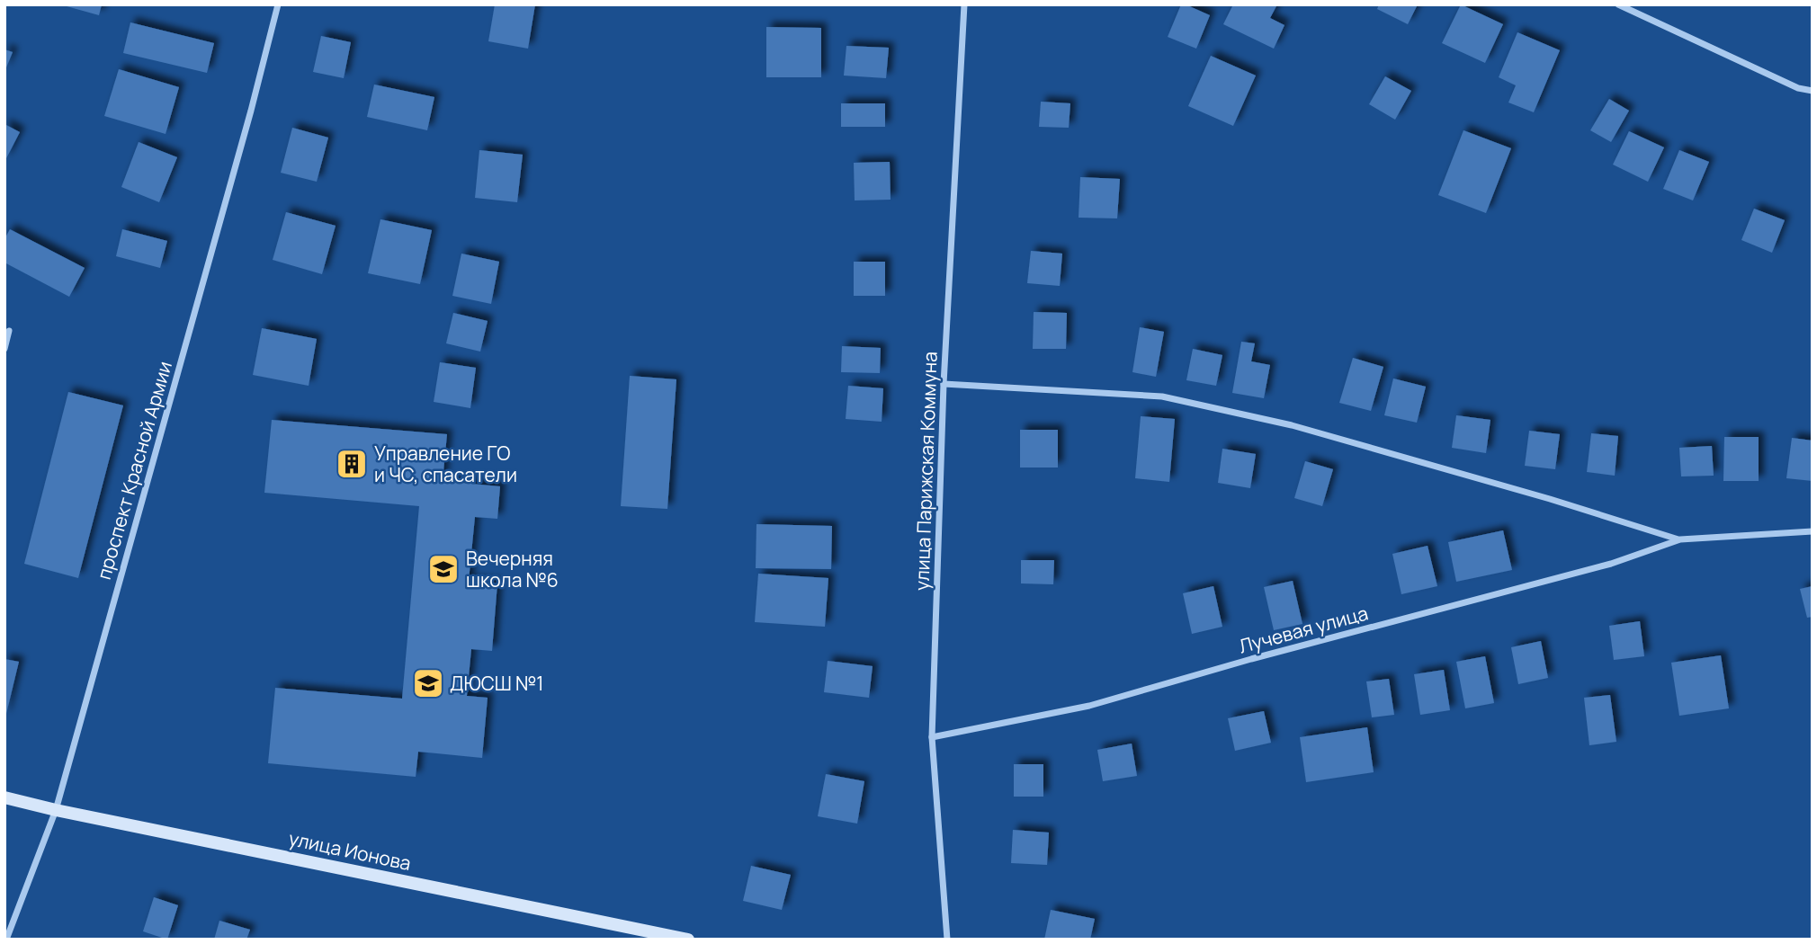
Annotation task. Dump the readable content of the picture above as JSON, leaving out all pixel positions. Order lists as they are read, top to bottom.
{
  "streets": {
    "main road": ["улица Ионова"],
    "street": ["проспект Красной Армии", "улица Парижская Коммуна", "Лучевая улица"]
  },
  "crossings": [
    ["проспект Красной Армии", "улица Ионова"],
    ["улица Парижская Коммуна", "Лучевая улица"]
  ],
  "places": {
    "building": ["Управление ГО и ЧС, спасатели"],
    "school or university": ["Вечерняя школа №6", "ДЮСШ №1"]
  }
}
